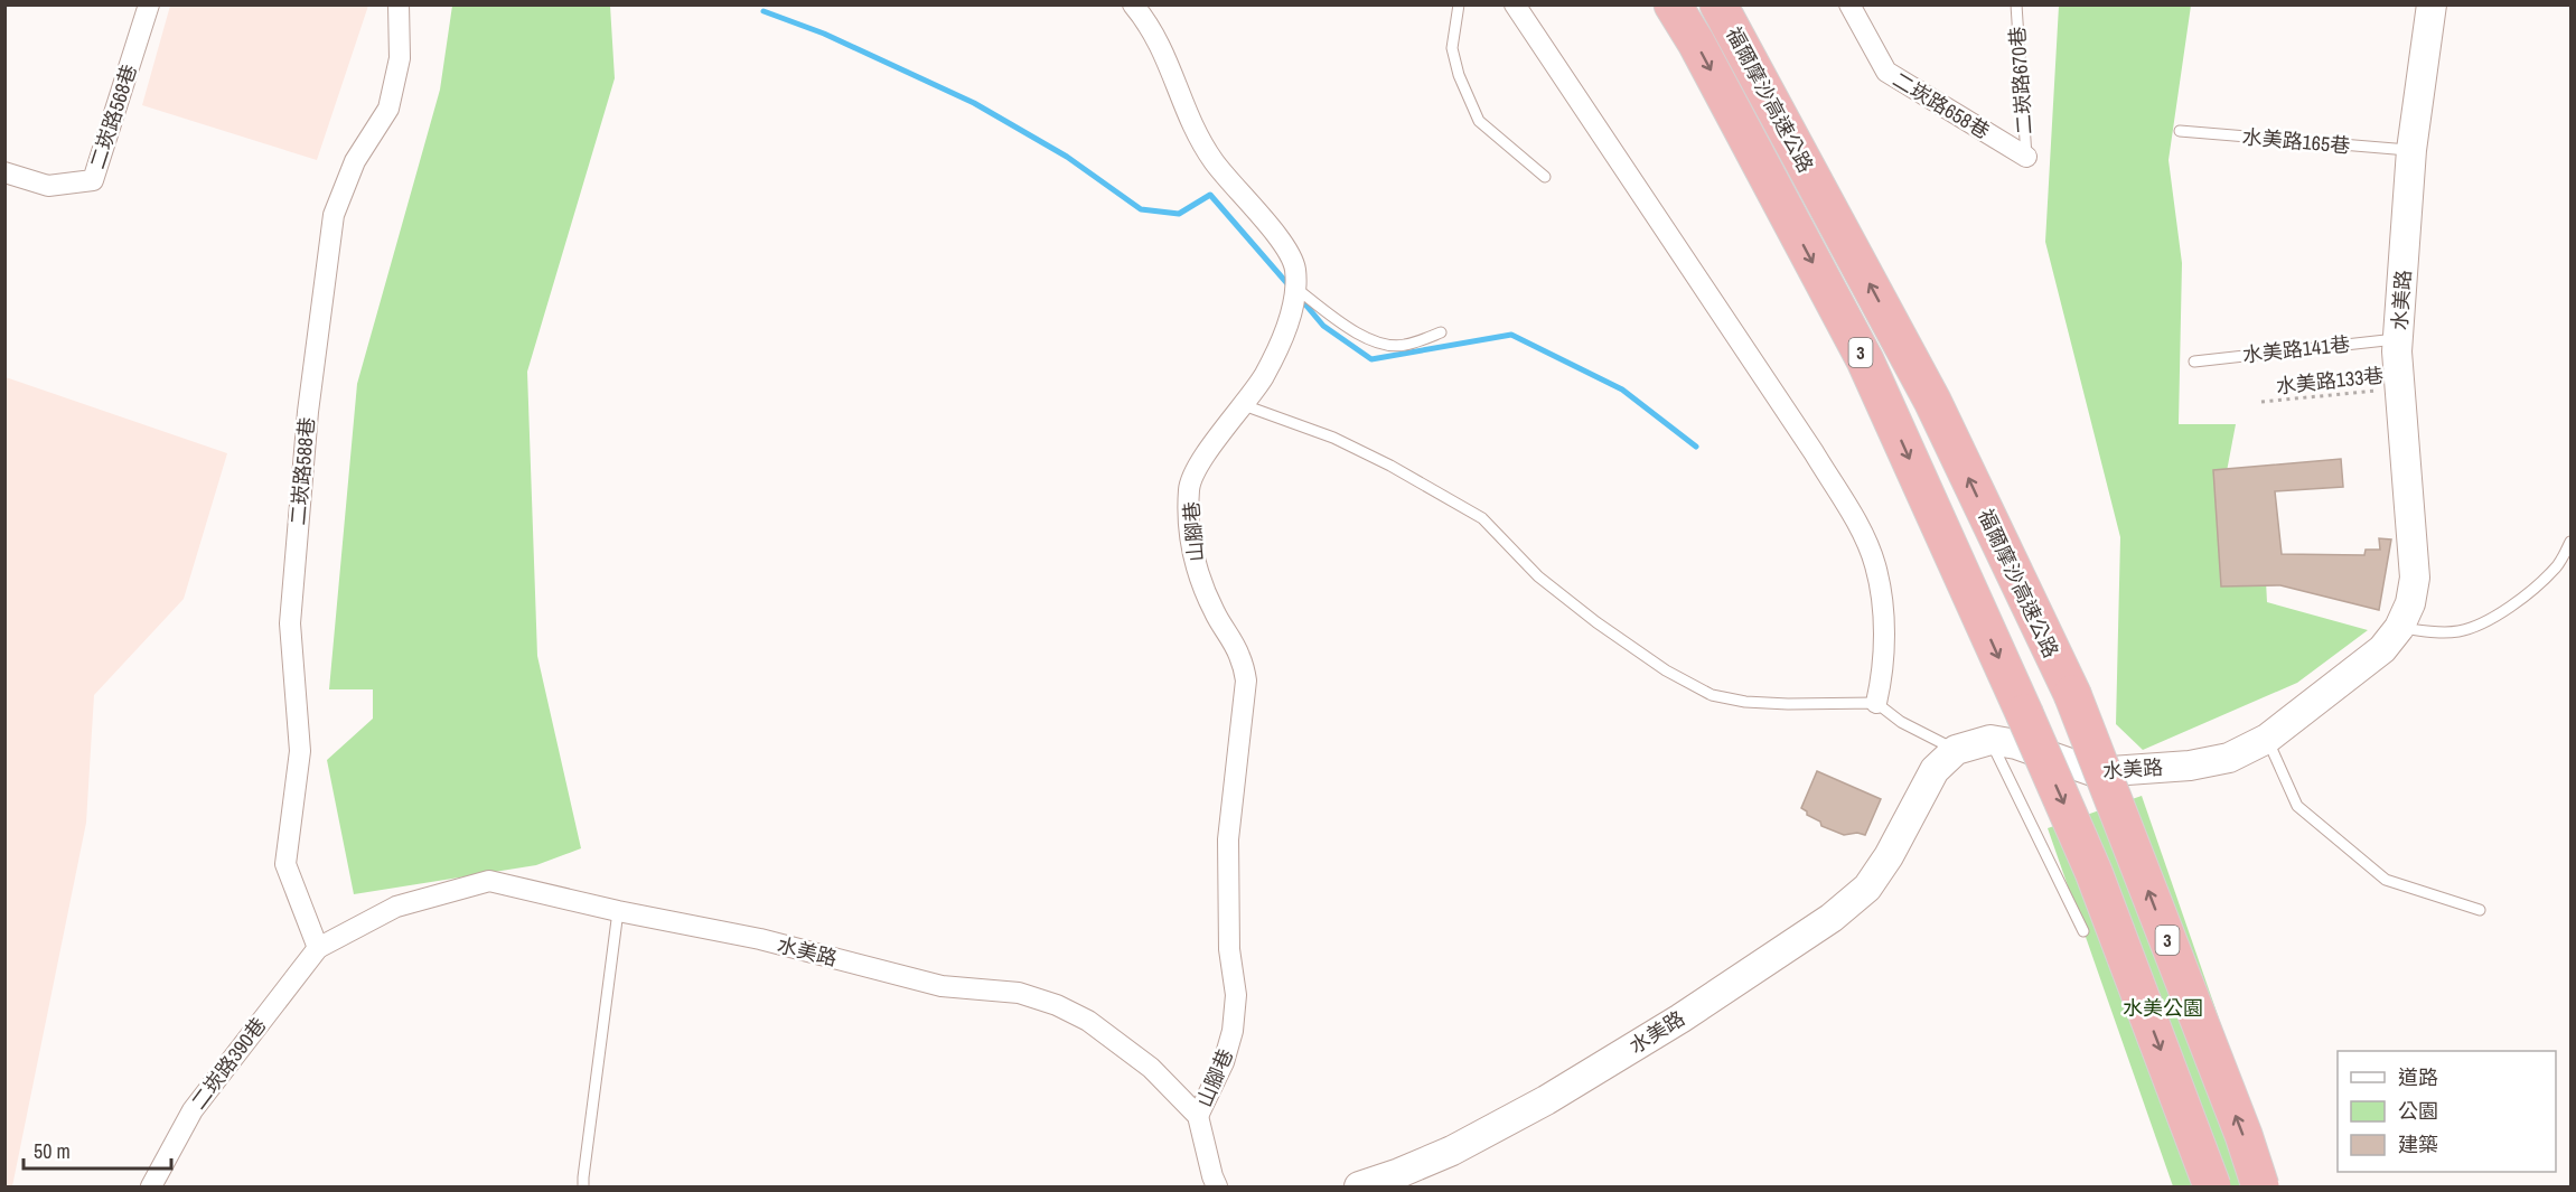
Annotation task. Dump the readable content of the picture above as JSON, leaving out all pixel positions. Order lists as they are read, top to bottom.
{
  "streets": {
    "highway": ["福爾摩沙高速公路", "3"],
    "street": [
      "二崁路658巷",
      "二崁路568巷",
      "水美路",
      "二崁路588巷",
      "山腳巷",
      "二崁路390巷"
    ],
    "lane": ["二崁路670巷", "水美路165巷", "水美路141巷"],
    "path": ["水美路133巷"]
  },
  "crossings": [
    ["二崁路670巷", "二崁路658巷"],
    ["水美路165巷", "水美路"],
    ["水美路", "水美路141巷"],
    ["水美路", "水美路133巷"],
    ["水美路", "二崁路588巷"],
    ["水美路", "山腳巷"],
    ["水美路", "二崁路390巷"],
    ["二崁路588巷", "二崁路390巷"]
  ],
  "parks": ["水美公園"],
  "legend": ["道路", "公園", "建築"],
  "scale_bar": "50 m"
}
